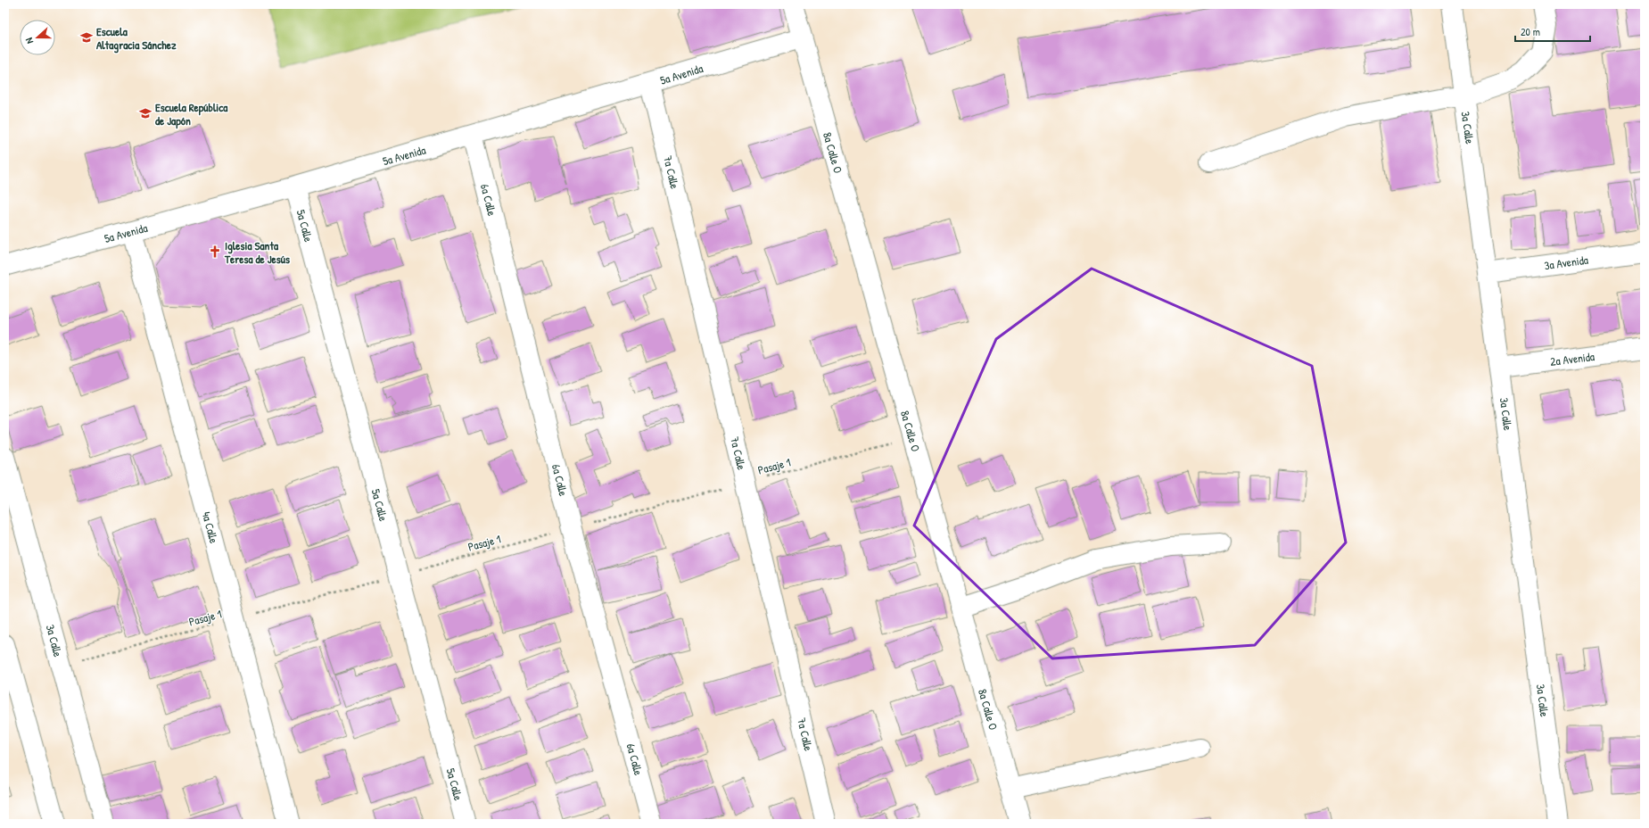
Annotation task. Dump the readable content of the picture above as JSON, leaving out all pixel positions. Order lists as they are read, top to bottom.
{
  "streets": {
    "street": [
      "5a Avenida",
      "3a Calle",
      "8a Calle O",
      "7a Calle",
      "6a Calle",
      "5a Calle",
      "3a Avenida",
      "2a Avenida",
      "4a Calle"
    ],
    "path": ["Pasaje 1"]
  },
  "crossings": [
    ["5a Avenida", "8a Calle O"],
    ["5a Avenida", "7a Calle"],
    ["5a Avenida", "6a Calle"],
    ["5a Avenida", "5a Calle"],
    ["5a Avenida", "4a Calle"],
    ["3a Calle", "3a Avenida"],
    ["3a Calle", "2a Avenida"],
    ["3a Calle", "Pasaje 1"],
    ["8a Calle O", "Pasaje 1"],
    ["7a Calle", "Pasaje 1"],
    ["6a Calle", "Pasaje 1"],
    ["5a Calle", "Pasaje 1"],
    ["Pasaje 1", "4a Calle"]
  ],
  "places": {
    "school or university": ["Escuela Altagracia Sánchez", "Escuela República de Japón"],
    "church": ["Iglesia Santa Teresa de Jesús"]
  },
  "scale_bar": "20 m",
  "north": "left"
}
